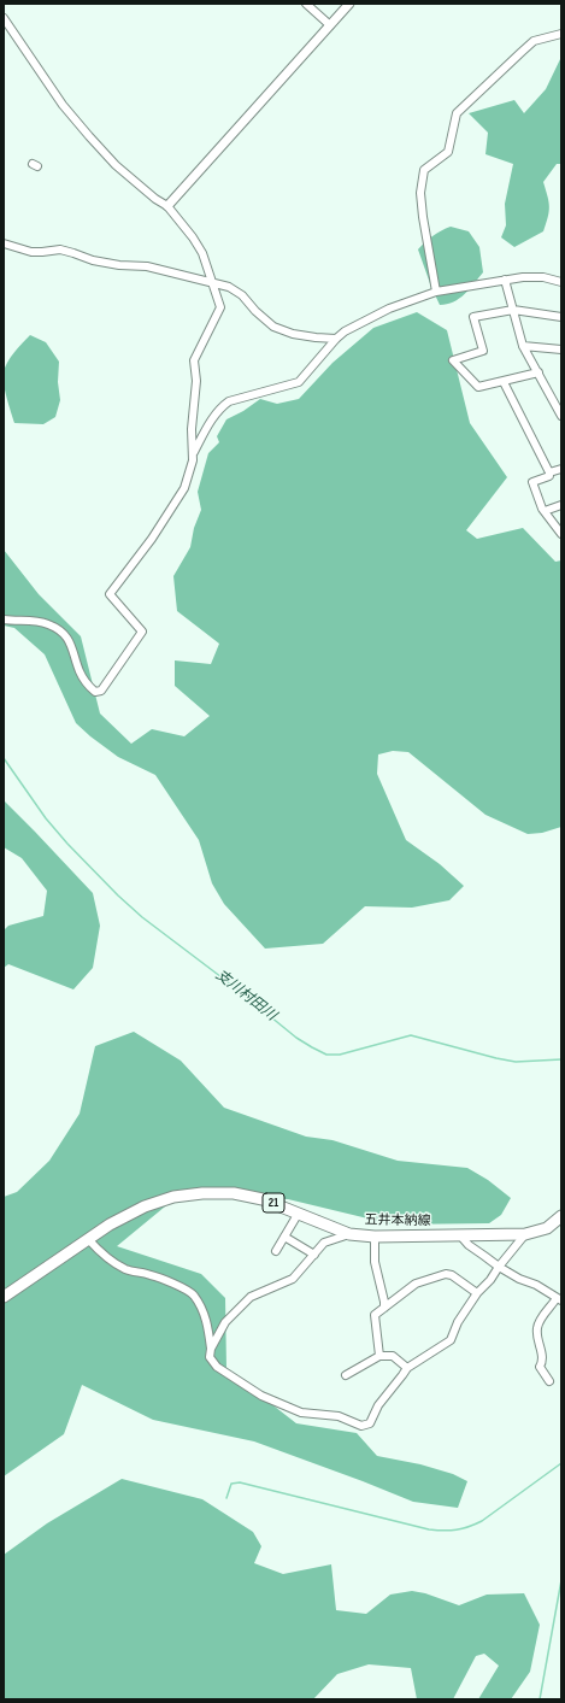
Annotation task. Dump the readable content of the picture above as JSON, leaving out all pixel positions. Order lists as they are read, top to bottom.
{
  "streets": {
    "main road": ["21", "五井本納線"]
  },
  "water": ["支川村田川"]
}
